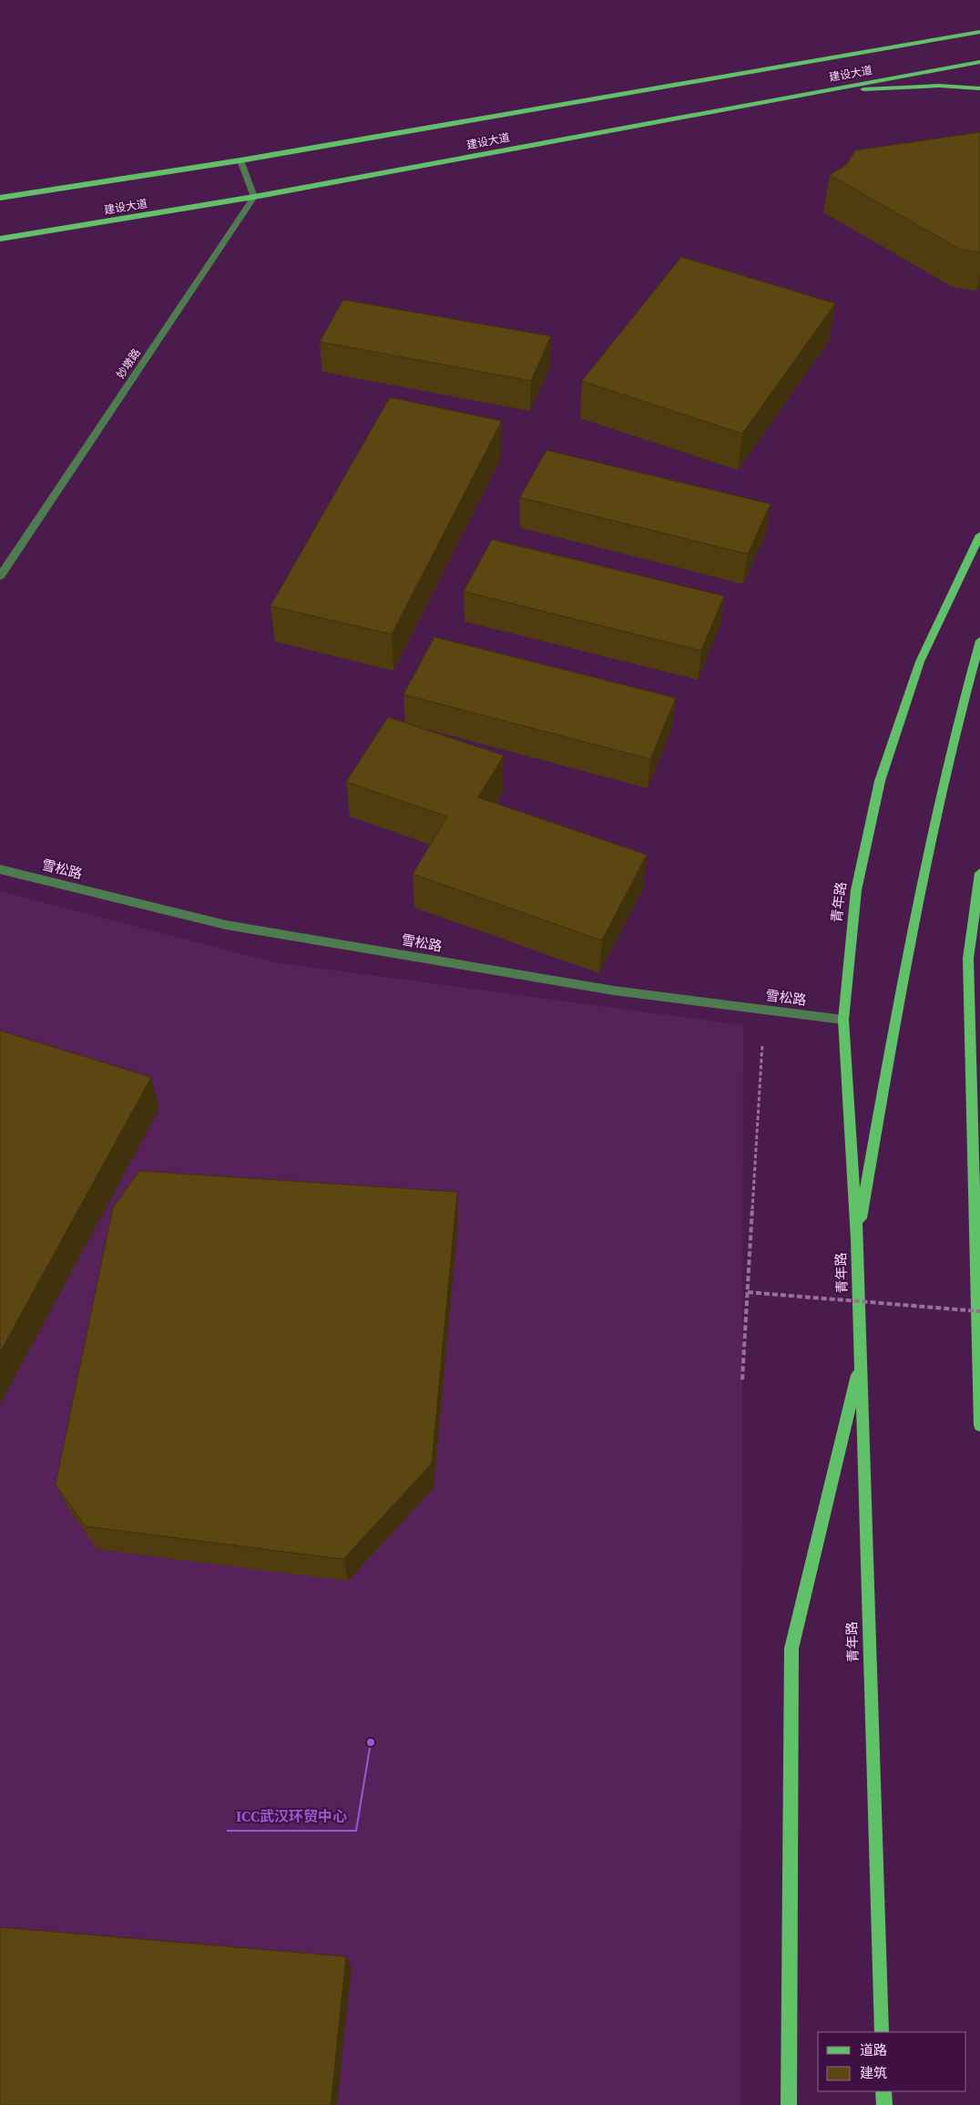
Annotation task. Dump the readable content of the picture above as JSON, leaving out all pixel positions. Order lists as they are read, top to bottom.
{
  "streets": {
    "main road": ["建设大道", "青年路"],
    "street": ["妙墩路", "雪松路"]
  },
  "crossings": [
    ["建设大道", "妙墩路"],
    ["雪松路", "青年路"]
  ],
  "places": ["ICC武汉环贸中心"],
  "legend": ["道路", "建筑"]
}
